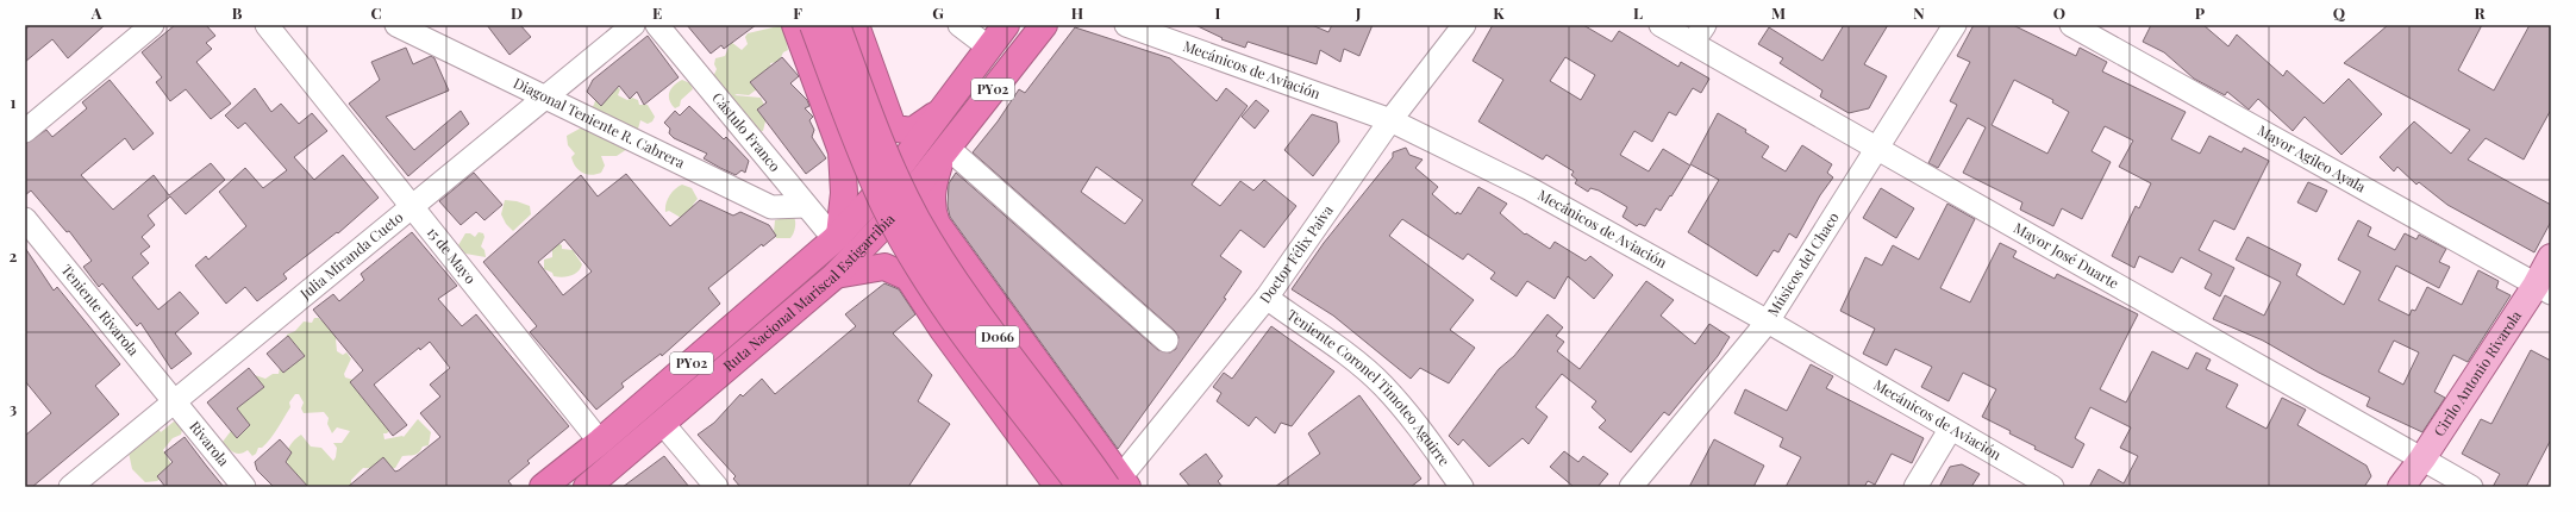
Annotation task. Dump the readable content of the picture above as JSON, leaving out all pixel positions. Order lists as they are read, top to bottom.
{
  "streets": {
    "highway": ["PY02", "Ruta Nacional Mariscal Estigarribia", "D066"],
    "main road": ["Cirilo Antonio Rivarola"],
    "street": [
      "Mecánicos de Aviación",
      "Diagonal Teniente R. Cabrera",
      "Cástulo Franco",
      "Mayor Agileo Ayala",
      "Doctor Félix Paiva",
      "Mayor José Duarte",
      "Julia Miranda Cueto",
      "15 de Mayo",
      "Músicos del Chaco",
      "Teniente Rivarola",
      "Teniente Coronel Timoteo Aguirre",
      "Rivarola"
    ]
  },
  "crossings": [
    ["Mecánicos de Aviación", "Doctor Félix Paiva"],
    ["Mecánicos de Aviación", "Músicos del Chaco"],
    ["PY02", "Ruta Nacional Mariscal Estigarribia"],
    ["PY02", "D066"],
    ["Diagonal Teniente R. Cabrera", "Cástulo Franco"],
    ["Diagonal Teniente R. Cabrera", "Julia Miranda Cueto"],
    ["Cástulo Franco", "Ruta Nacional Mariscal Estigarribia"],
    ["Mayor Agileo Ayala", "Cirilo Antonio Rivarola"],
    ["Doctor Félix Paiva", "D066"],
    ["Doctor Félix Paiva", "Teniente Coronel Timoteo Aguirre"],
    ["Mayor José Duarte", "Músicos del Chaco"],
    ["Mayor José Duarte", "Cirilo Antonio Rivarola"],
    ["Julia Miranda Cueto", "15 de Mayo"],
    ["Julia Miranda Cueto", "Teniente Rivarola"],
    ["Julia Miranda Cueto", "Rivarola"],
    ["15 de Mayo", "Ruta Nacional Mariscal Estigarribia"],
    ["Ruta Nacional Mariscal Estigarribia", "D066"],
    ["Teniente Rivarola", "Rivarola"]
  ],
  "grid": {
    "columns": [
      "A",
      "B",
      "C",
      "D",
      "E",
      "F",
      "G",
      "H",
      "I",
      "J",
      "K",
      "L",
      "M",
      "N",
      "O",
      "P",
      "Q",
      "R"
    ],
    "rows": ["1", "2", "3"]
  }
}
